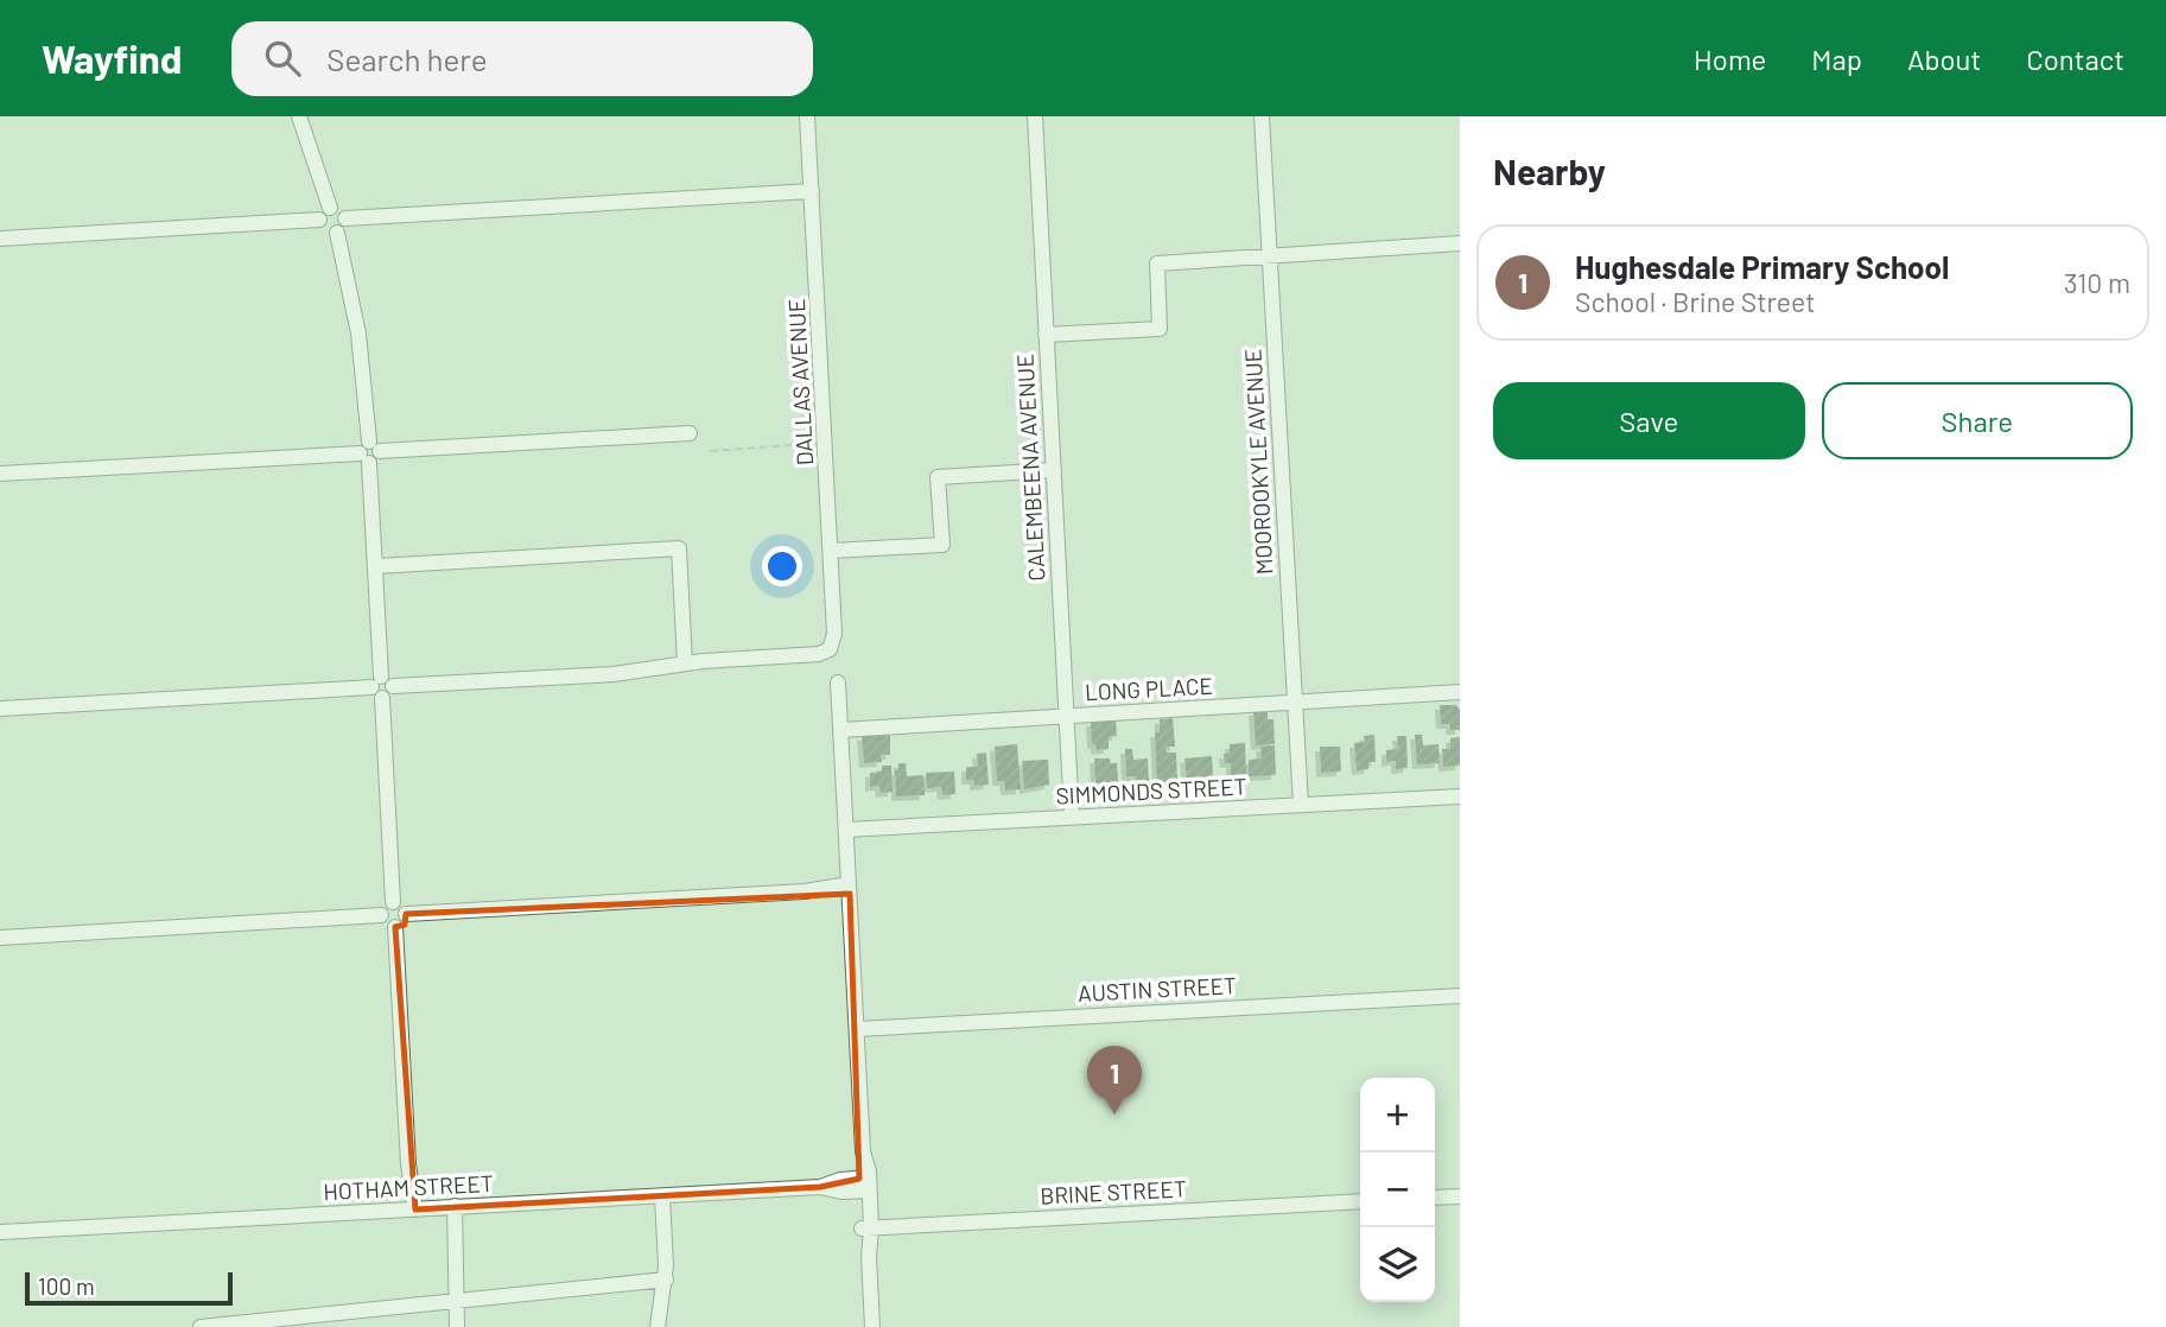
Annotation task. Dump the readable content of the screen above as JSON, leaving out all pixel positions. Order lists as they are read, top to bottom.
{
  "streets": {
    "street": [
      "DALLAS AVENUE",
      "MOOROOKYLE AVENUE",
      "CALEMBEENA AVENUE",
      "LONG PLACE",
      "SIMMONDS STREET",
      "AUSTIN STREET",
      "HOTHAM STREET",
      "BRINE STREET"
    ]
  },
  "crossings": [
    ["MOOROOKYLE AVENUE", "LONG PLACE"],
    ["MOOROOKYLE AVENUE", "SIMMONDS STREET"],
    ["CALEMBEENA AVENUE", "LONG PLACE"],
    ["CALEMBEENA AVENUE", "SIMMONDS STREET"]
  ],
  "scale_bar": "100 m",
  "page": {
    "header": "Wayfind",
    "search": "Search here",
    "nav": [
      "Home",
      "Map",
      "About",
      "Contact"
    ],
    "heading": "Nearby",
    "list": [
      {
        "mark": "1",
        "name": "Hughesdale Primary School",
        "note": "School · Brine Street",
        "value": "310 m"
      }
    ],
    "buttons": ["Save", "Share"],
    "pins": "1",
    "map_buttons": ["+", "−"],
    "scale": "100 m"
  }
}
